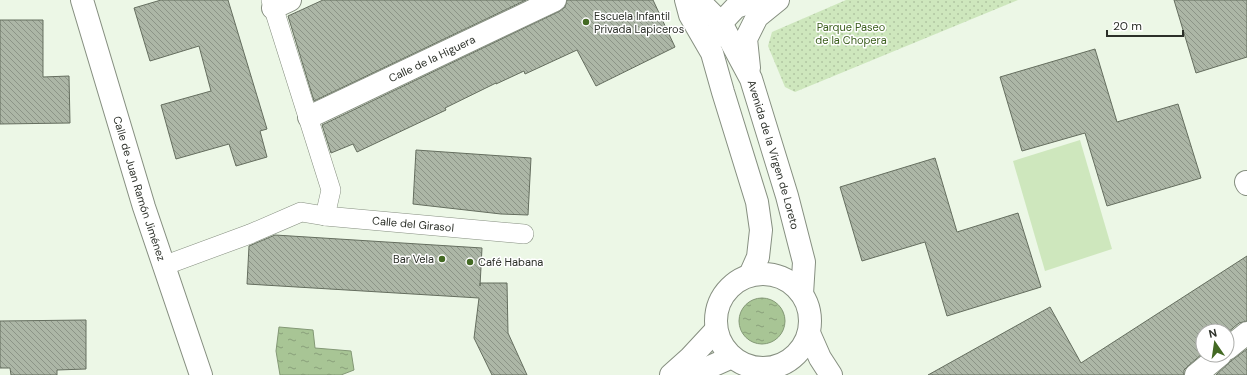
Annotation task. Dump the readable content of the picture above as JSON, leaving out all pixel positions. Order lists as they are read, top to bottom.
{
  "streets": {
    "street": [
      "Calle de la Higuera",
      "Avenida de la Virgen de Loreto",
      "Calle de Juan Ramón Jiménez",
      "Calle del Girasol"
    ]
  },
  "crossings": [
    ["Calle de Juan Ramón Jiménez", "Calle del Girasol"]
  ],
  "parks": ["Parque Paseo de la Chopera"],
  "places": ["Escuela Infantil Privada Lapiceros", "Bar Vela", "Café Habana"],
  "scale_bar": "20 m",
  "north": "top"
}
